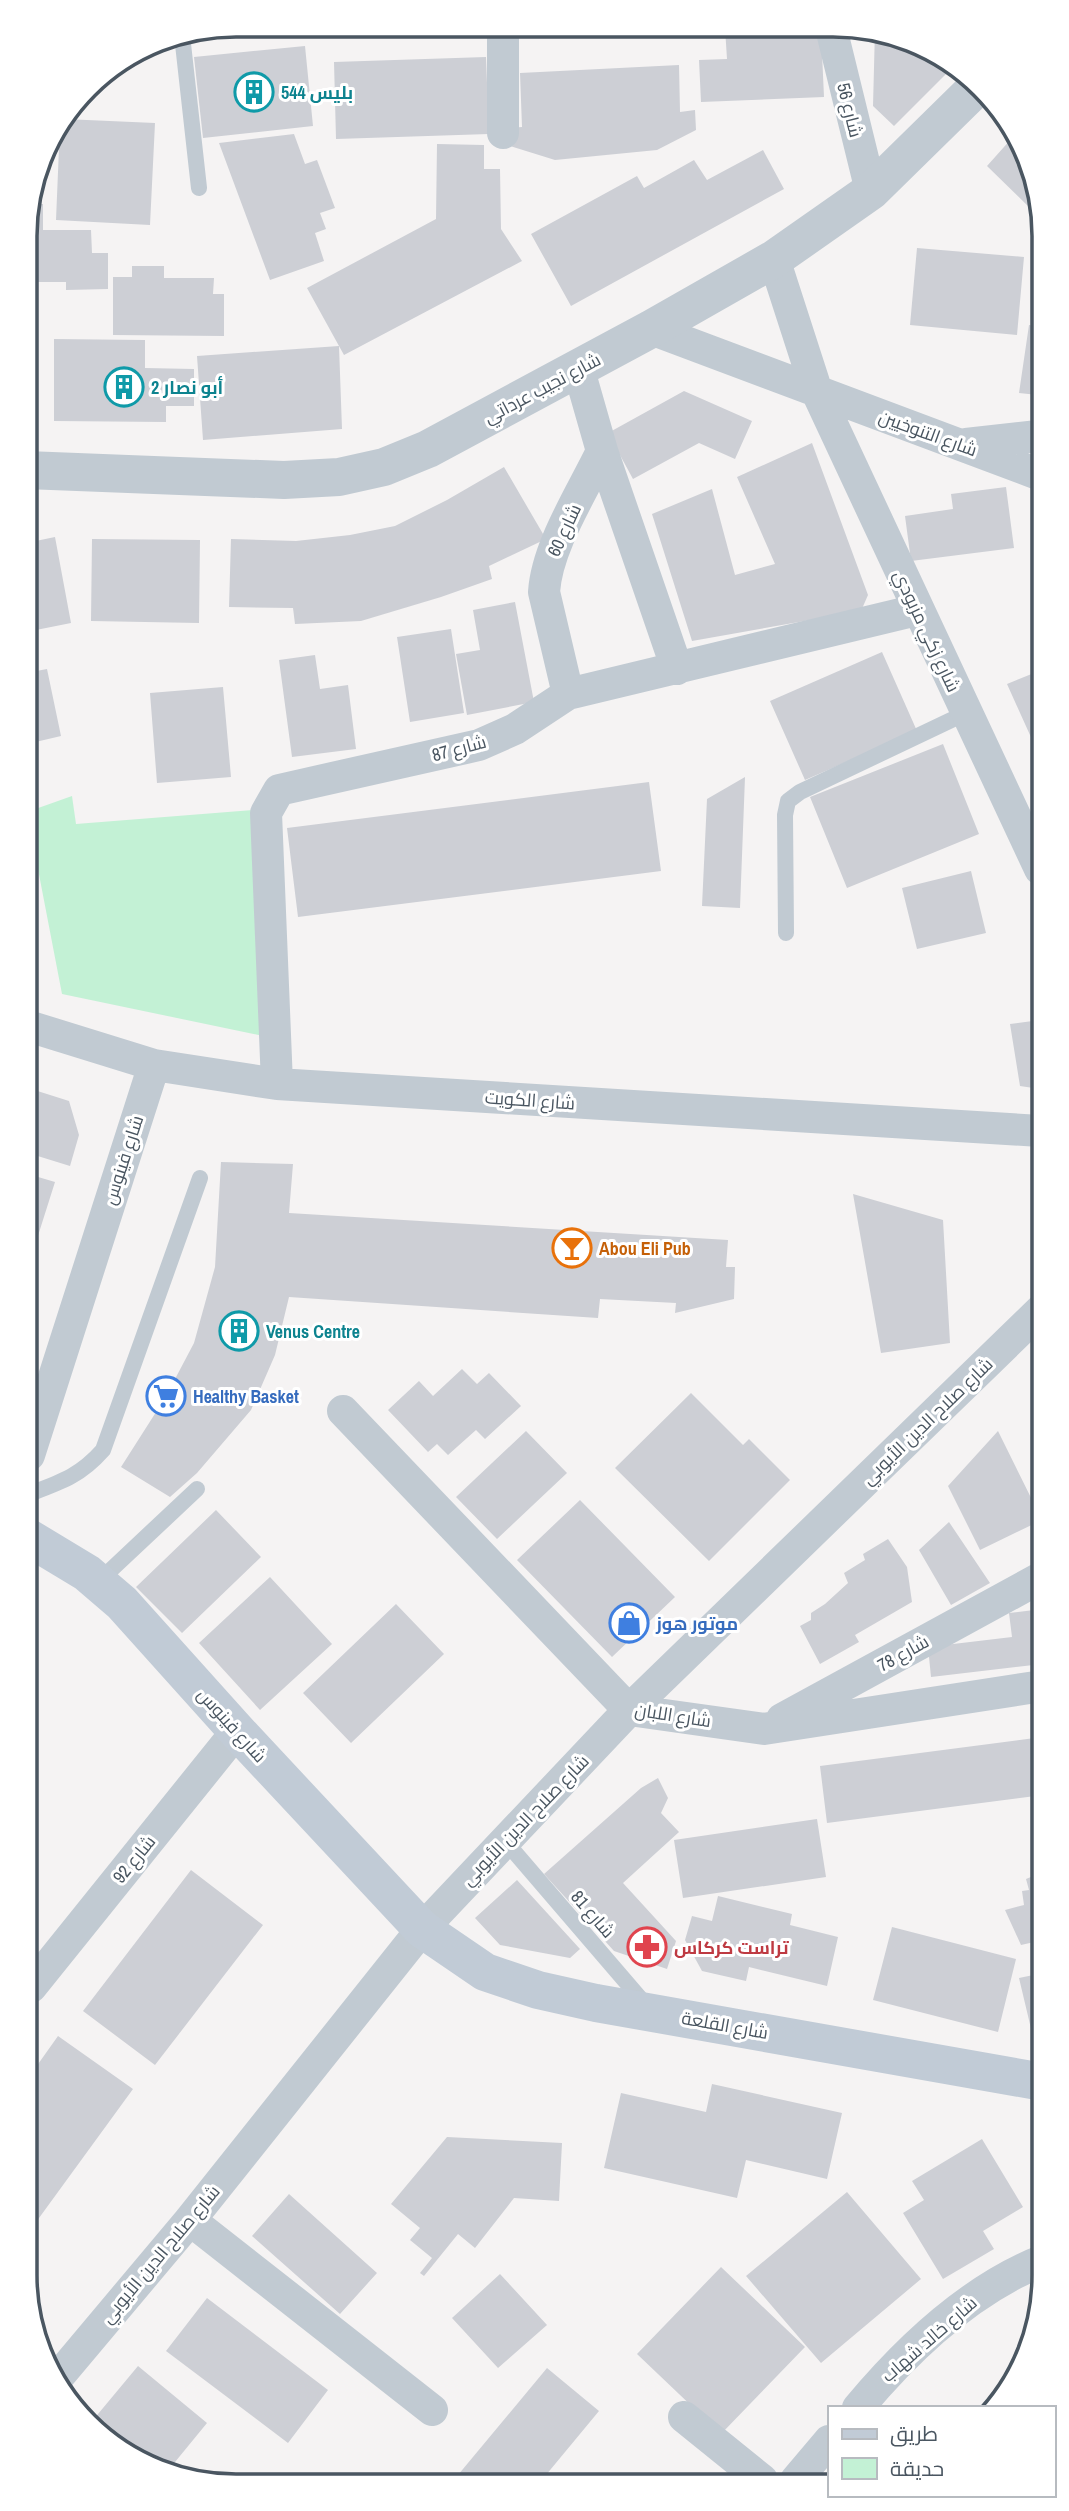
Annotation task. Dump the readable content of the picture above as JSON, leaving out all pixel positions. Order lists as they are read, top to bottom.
{
  "streets": {
    "main road": ["شارع فينوس", "شارع القلعة"],
    "street": [
      "شارع 56",
      "شارع نجيب عرداتي",
      "شارع التنوخيين",
      "شارع 60",
      "شارع زكي مزبودي",
      "شارع 87",
      "شارع الكويت",
      "شارع صلاح الدين الأيوبي",
      "شارع 78",
      "شارع اللبان",
      "شارع 92",
      "شارع خالد شهاب"
    ],
    "lane": ["شارع 81"]
  },
  "crossings": [
    ["شارع 56", "شارع نجيب عرداتي"],
    ["شارع نجيب عرداتي", "شارع زكي مزبودي"],
    ["شارع التنوخيين", "شارع زكي مزبودي"],
    ["شارع 60", "شارع 87"],
    ["شارع زكي مزبودي", "شارع 87"],
    ["شارع 87", "شارع الكويت"],
    ["شارع الكويت", "شارع فينوس"],
    ["شارع فينوس", "شارع صلاح الدين الأيوبي"],
    ["شارع فينوس", "شارع 92"],
    ["شارع فينوس", "شارع القلعة"],
    ["شارع صلاح الدين الأيوبي", "شارع اللبان"],
    ["شارع صلاح الدين الأيوبي", "شارع 81"],
    ["شارع صلاح الدين الأيوبي", "شارع القلعة"],
    ["شارع 78", "شارع اللبان"],
    ["شارع 81", "شارع القلعة"]
  ],
  "places": {
    "building": ["بليس 544", "أبو نصار 2", "Venus Centre"],
    "bar": ["Abou Eli Pub"],
    "supermarket": ["Healthy Basket"],
    "shop": ["موتور هوز"],
    "pharmacy": ["تراست كركاس"]
  },
  "legend": ["طريق", "حديقة"]
}
